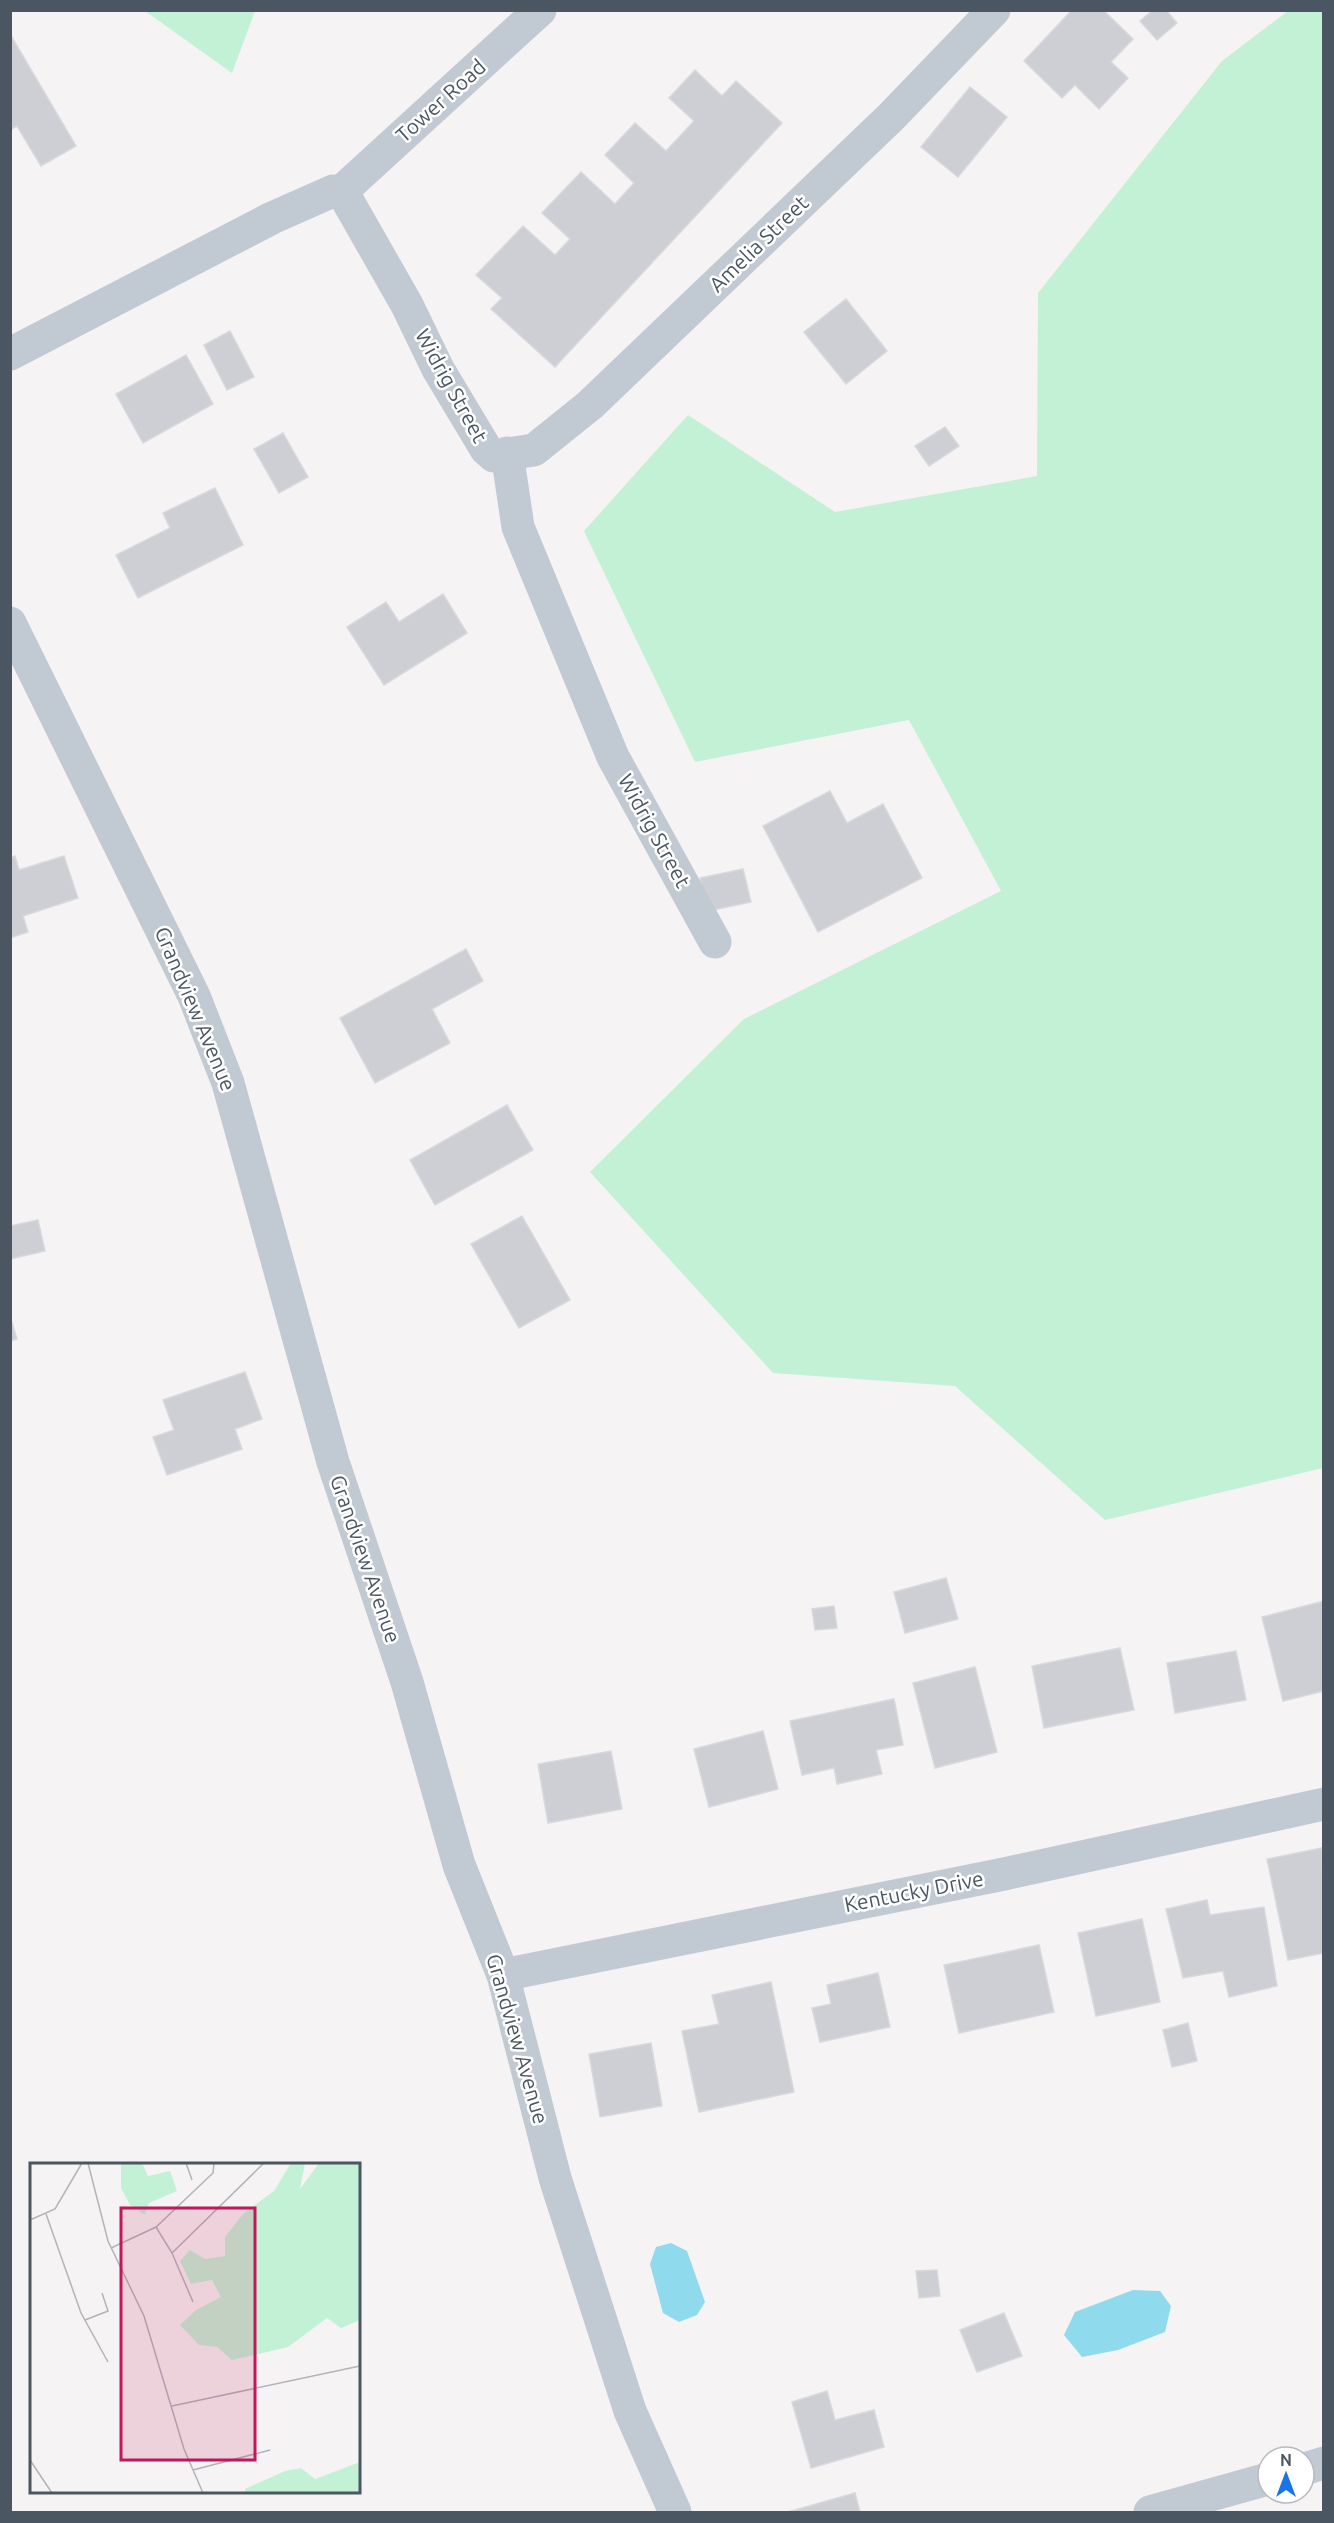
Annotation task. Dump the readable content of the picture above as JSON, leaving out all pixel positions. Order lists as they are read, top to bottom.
{
  "streets": {
    "street": [
      "Tower Road",
      "Amelia Street",
      "Widrig Street",
      "Grandview Avenue",
      "Kentucky Drive"
    ]
  },
  "crossings": [
    ["Tower Road", "Widrig Street"],
    ["Amelia Street", "Widrig Street"],
    ["Grandview Avenue", "Kentucky Drive"]
  ],
  "north": "top"
}
